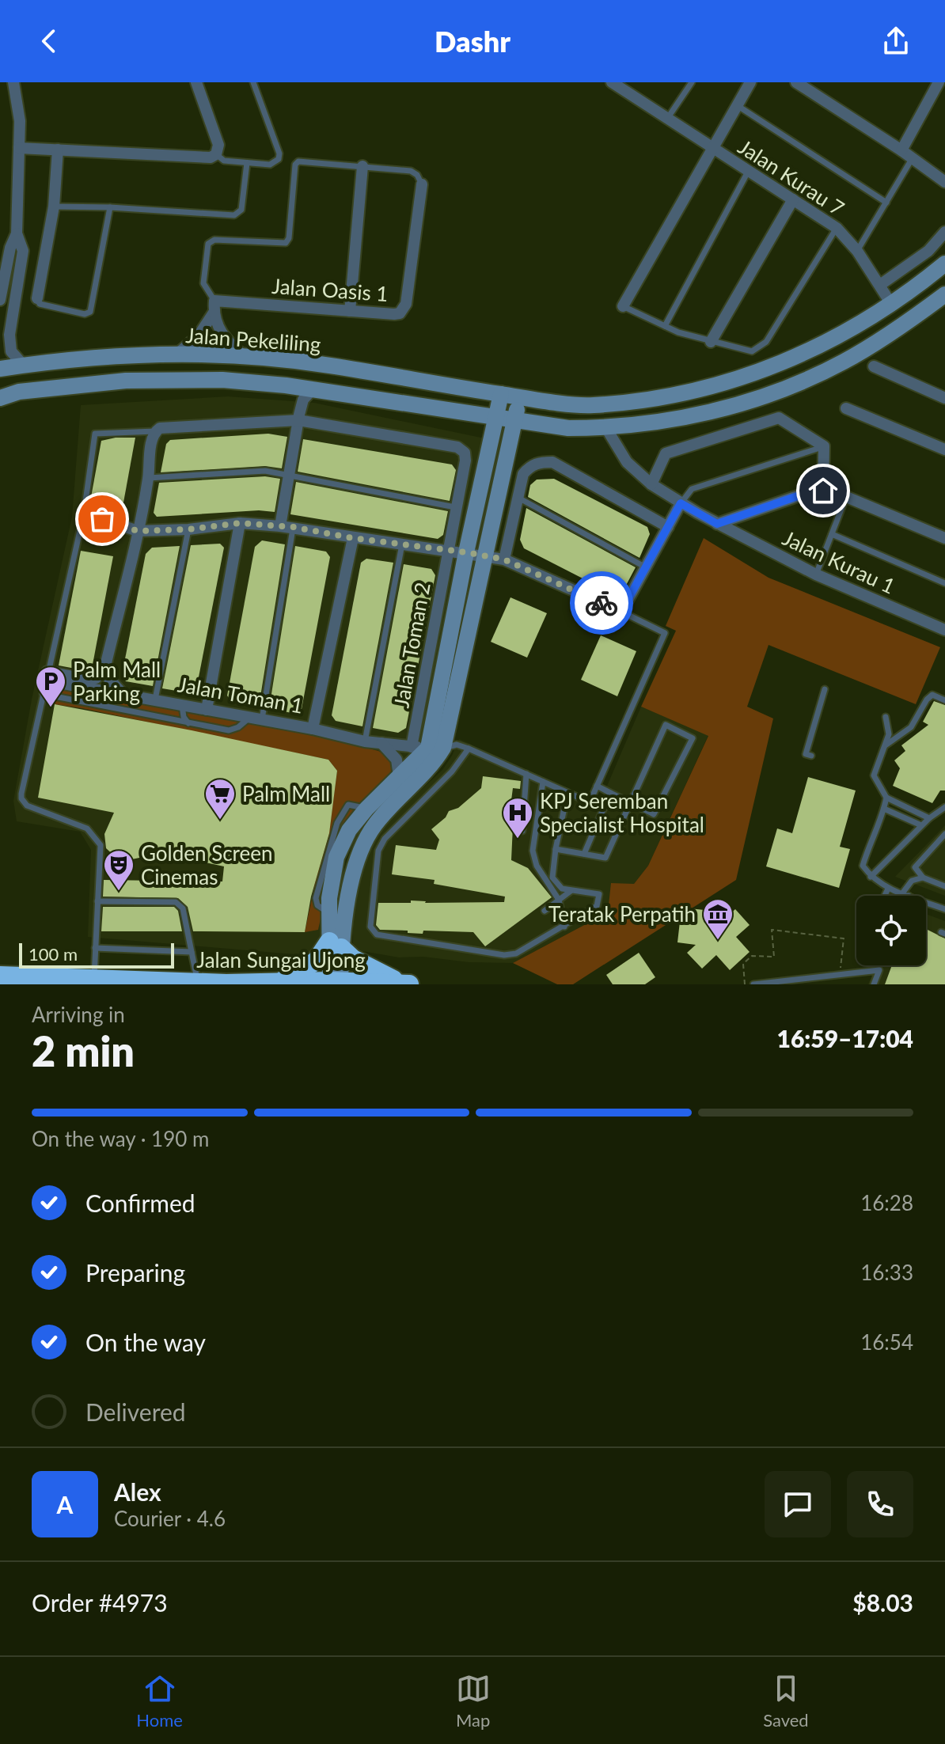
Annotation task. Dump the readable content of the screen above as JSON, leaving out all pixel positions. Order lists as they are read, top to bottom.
{
  "streets": {
    "highway": ["Jalan Sungai Ujong"],
    "street": [
      "Jalan Kurau 7",
      "Jalan Oasis 1",
      "Jalan Pekeliling",
      "Jalan Kurau 1",
      "Jalan Toman 2",
      "Jalan Toman 1"
    ]
  },
  "crossings": [
    ["Jalan Kurau 7", "Jalan Pekeliling"],
    ["Jalan Pekeliling", "Jalan Kurau 1"]
  ],
  "places": {
    "parking": ["Palm Mall Parking"],
    "supermarket": ["Palm Mall"],
    "hospital": ["KPJ Seremban Specialist Hospital"],
    "theatre": ["Golden Screen Cinemas"],
    "museum": ["Teratak Perpatih"]
  },
  "scale_bar": "100 m",
  "page": {
    "header": "Dashr",
    "scale": "100 m",
    "heading": ["2 min", "Arriving in", "16:59–17:04"],
    "panel": [
      "Alex",
      "Courier · 4.6",
      "Order #4973",
      "$8.03"
    ],
    "bar": "On the way · 190 m",
    "list": [
      ["Confirmed", "16:28"],
      ["Preparing", "16:33"],
      ["On the way", "16:54"],
      "Delivered"
    ],
    "round": "A",
    "tabs": ["Home", "Map", "Saved"]
  }
}
